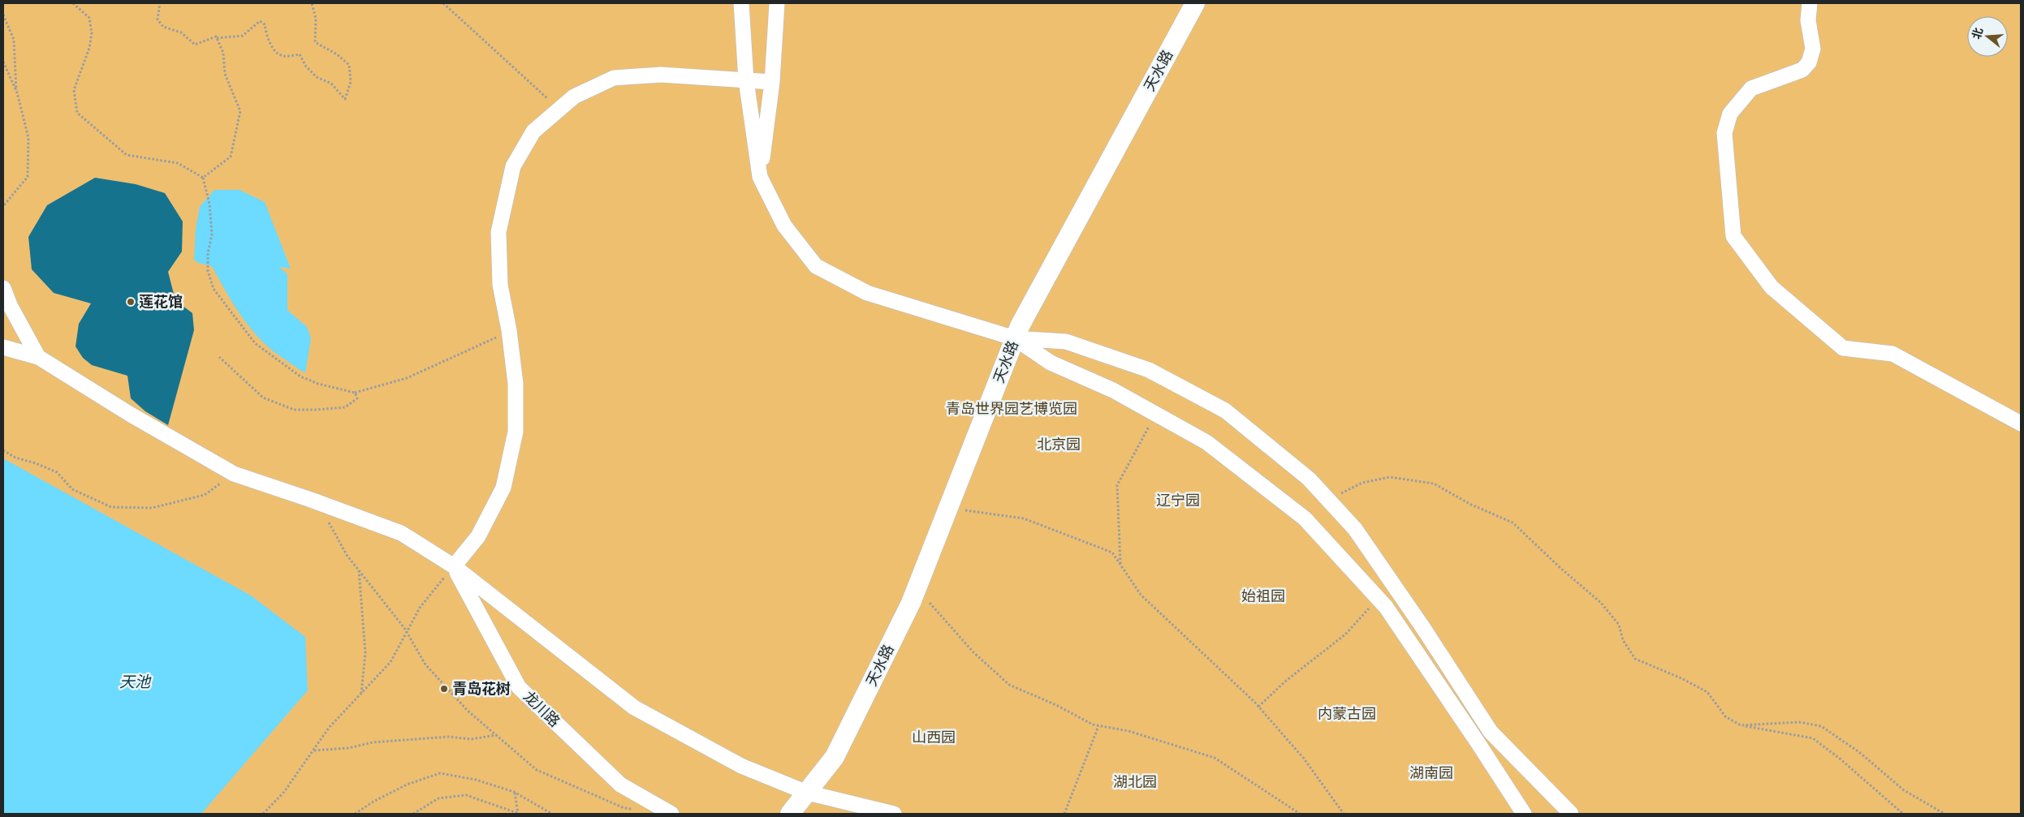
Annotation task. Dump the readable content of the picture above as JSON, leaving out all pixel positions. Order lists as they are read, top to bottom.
{
  "streets": {
    "street": ["天水路", "龙川路"]
  },
  "water": ["天池"],
  "parks": [
    "青岛世界园艺博览园",
    "北京园",
    "辽宁园",
    "始祖园",
    "内蒙古园",
    "山西园",
    "湖南园",
    "湖北园"
  ],
  "places": ["莲花馆", "青岛花树"],
  "north": "left"
}
